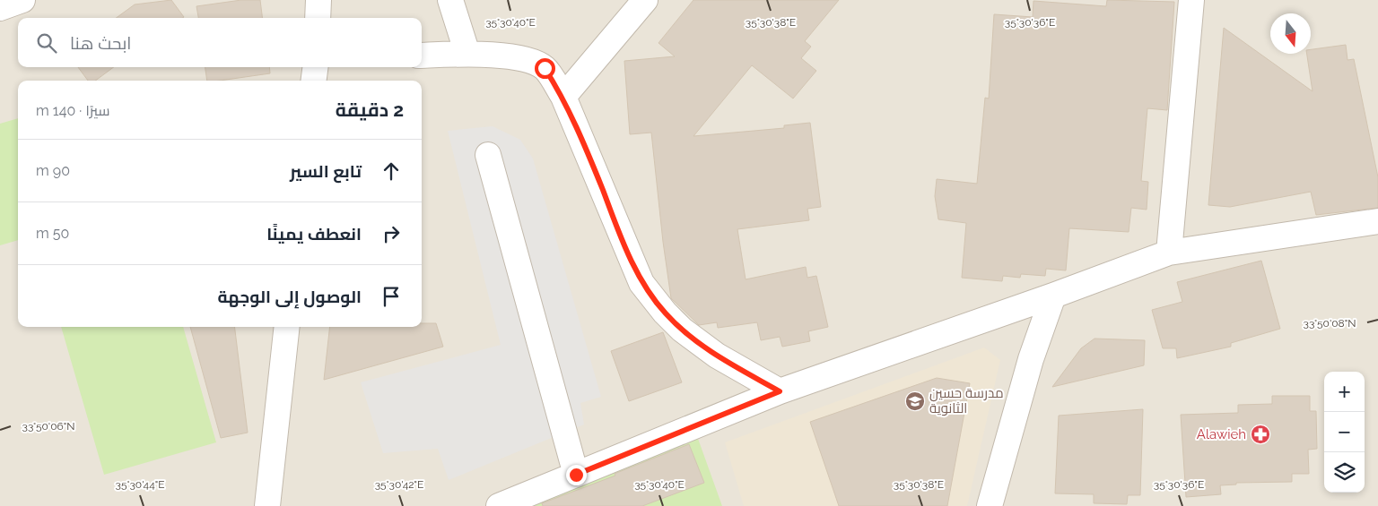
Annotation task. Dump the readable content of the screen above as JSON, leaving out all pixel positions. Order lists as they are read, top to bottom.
{
  "places": {
    "school or university": ["مدرسة حسين الثانوية"],
    "pharmacy": ["Alawieh"]
  },
  "north": "bottom",
  "page": {
    "search": "ابحث هنا",
    "heading": ["2 دقيقة", "سيرًا · 140 m"],
    "list": [
      ["تابع السير", "90 m"],
      ["انعطف يمينًا", "50 m"],
      "الوصول إلى الوجهة"
    ],
    "map_buttons": ["+", "−"]
  },
  "coordinates": [
    "35°30'40\"E",
    "35°30'38\"E",
    "35°30'36\"E",
    "33°50'08\"N",
    "33°50'06\"N",
    "35°30'44\"E",
    "35°30'42\"E"
  ]
}
